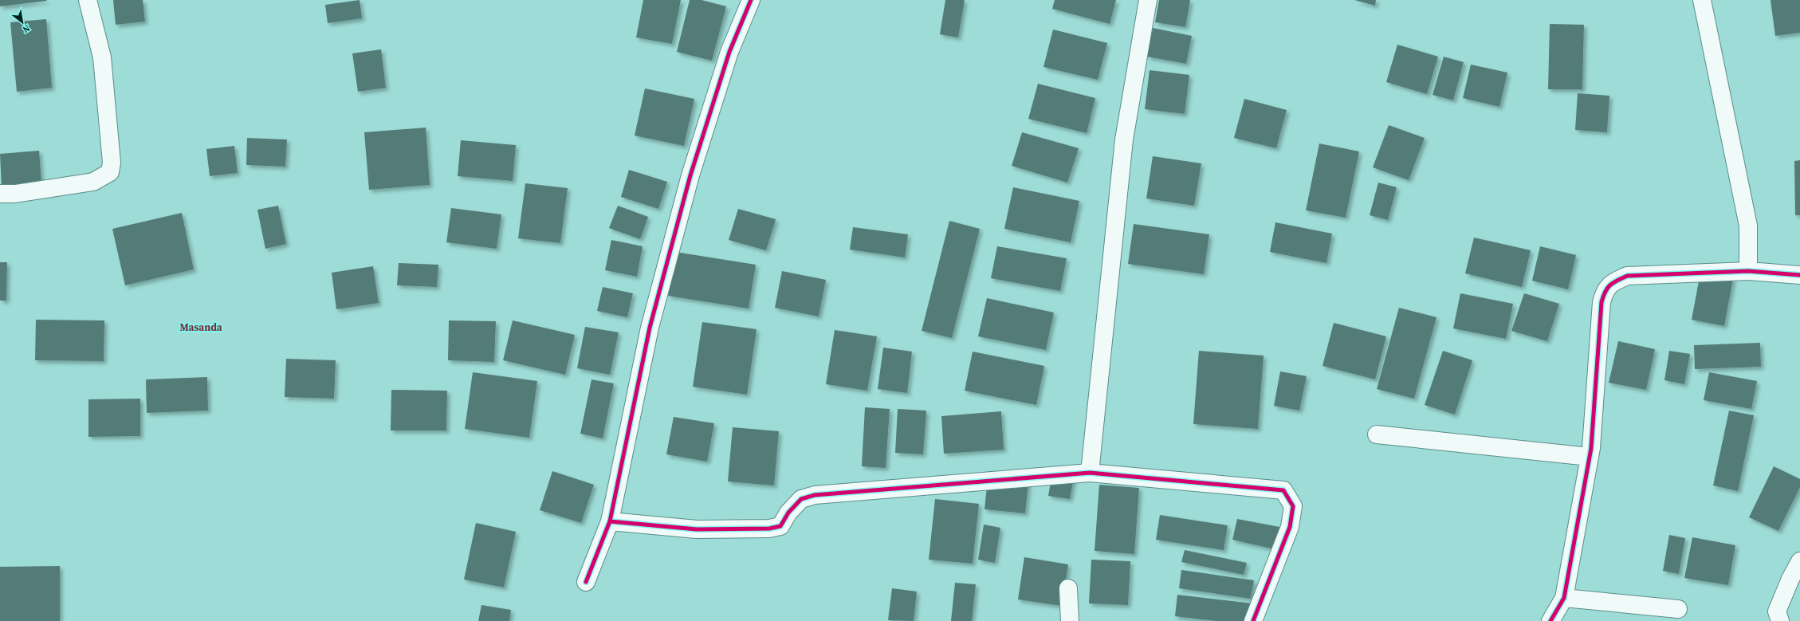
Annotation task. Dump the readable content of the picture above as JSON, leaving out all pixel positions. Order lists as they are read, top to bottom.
{
  "districts": ["Masanda"],
  "north": "bottom right"
}
